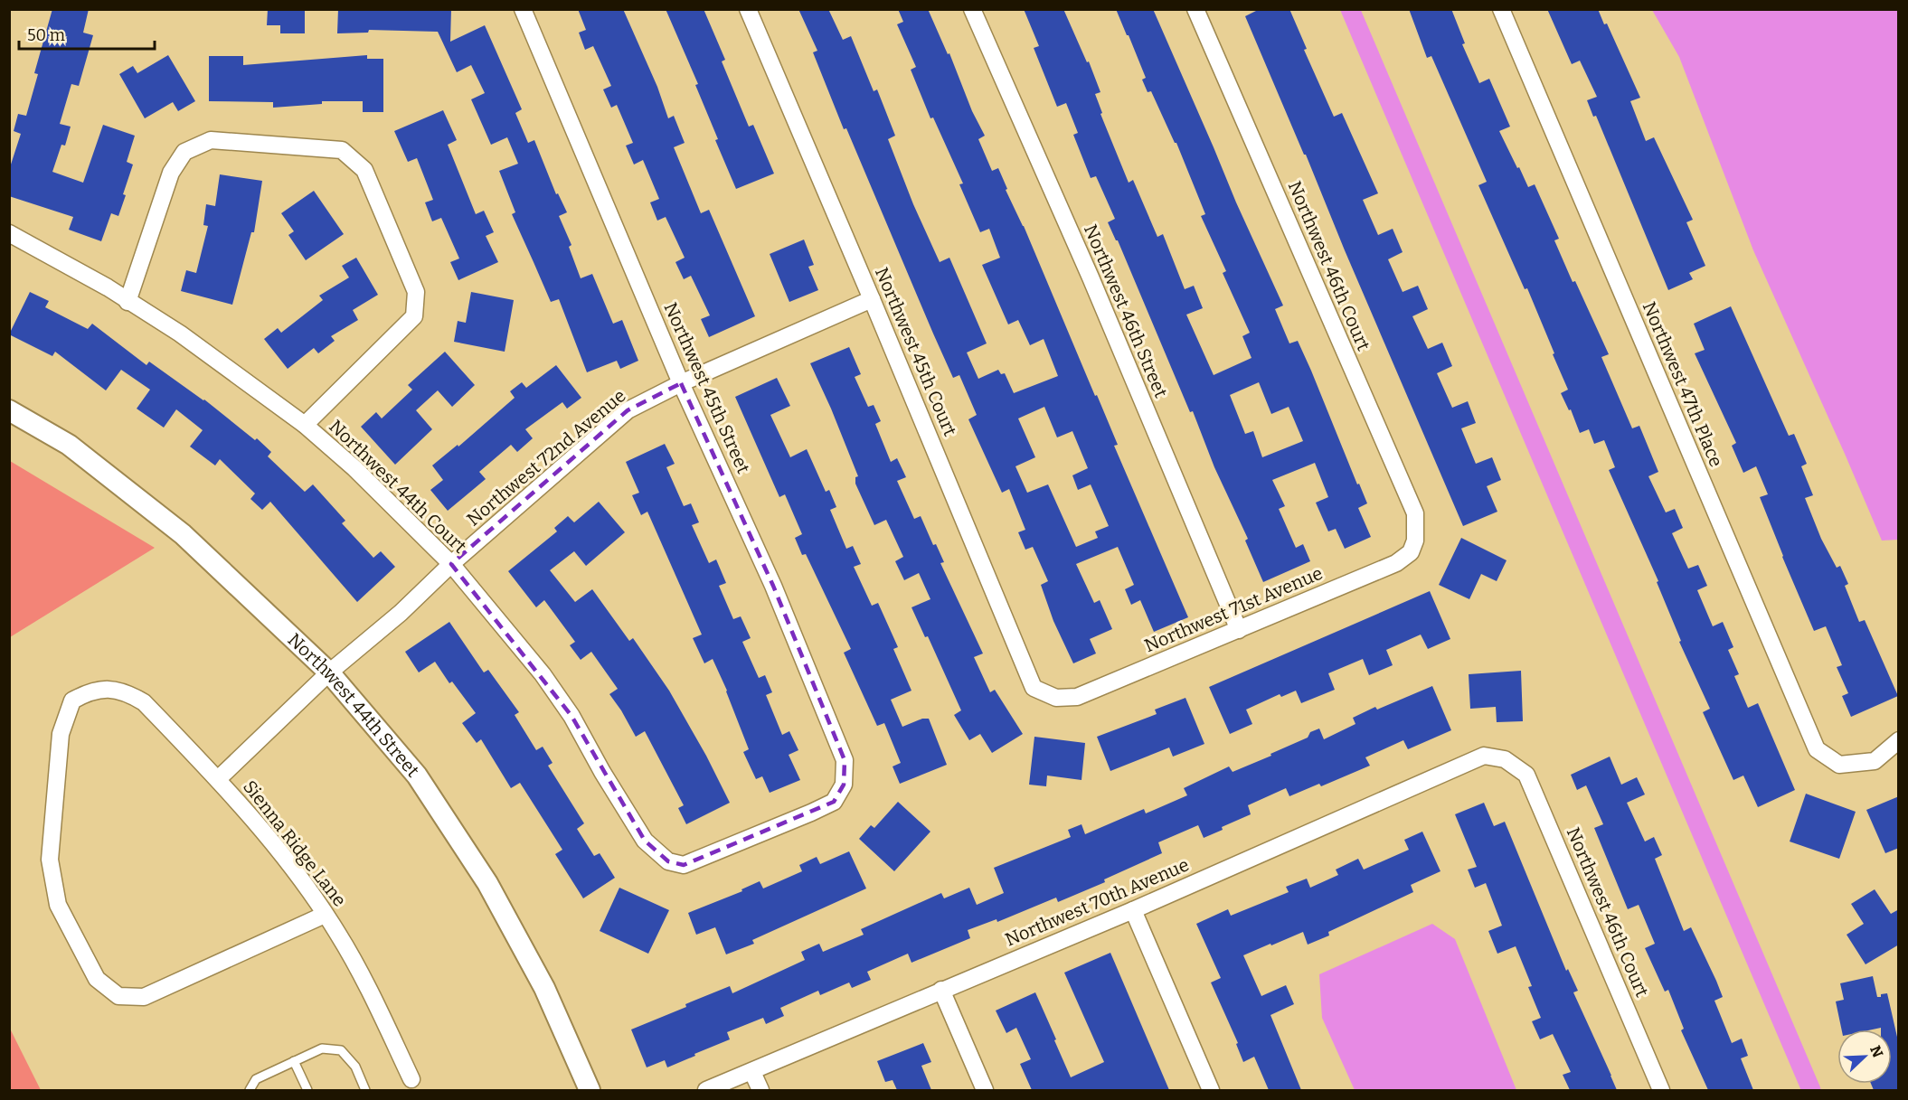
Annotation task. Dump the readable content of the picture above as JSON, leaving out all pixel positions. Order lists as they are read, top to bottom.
{
  "streets": {
    "street": [
      "Northwest 46th Court",
      "Northwest 46th Street",
      "Northwest 45th Court",
      "Northwest 47th Place",
      "Northwest 45th Street",
      "Northwest 72nd Avenue",
      "Northwest 44th Court",
      "Northwest 71st Avenue",
      "Northwest 44th Street",
      "Sienna Ridge Lane",
      "Northwest 70th Avenue"
    ]
  },
  "crossings": [
    ["Northwest 46th Court", "Northwest 71st Avenue"],
    ["Northwest 46th Court", "Northwest 70th Avenue"],
    ["Northwest 46th Street", "Northwest 71st Avenue"],
    ["Northwest 45th Court", "Northwest 72nd Avenue"],
    ["Northwest 45th Court", "Northwest 71st Avenue"],
    ["Northwest 45th Street", "Northwest 72nd Avenue"],
    ["Northwest 45th Street", "Northwest 44th Court"],
    ["Northwest 72nd Avenue", "Northwest 44th Court"],
    ["Northwest 72nd Avenue", "Northwest 44th Street"],
    ["Northwest 72nd Avenue", "Sienna Ridge Lane"]
  ],
  "scale_bar": "50 m",
  "north": "top right"
}
